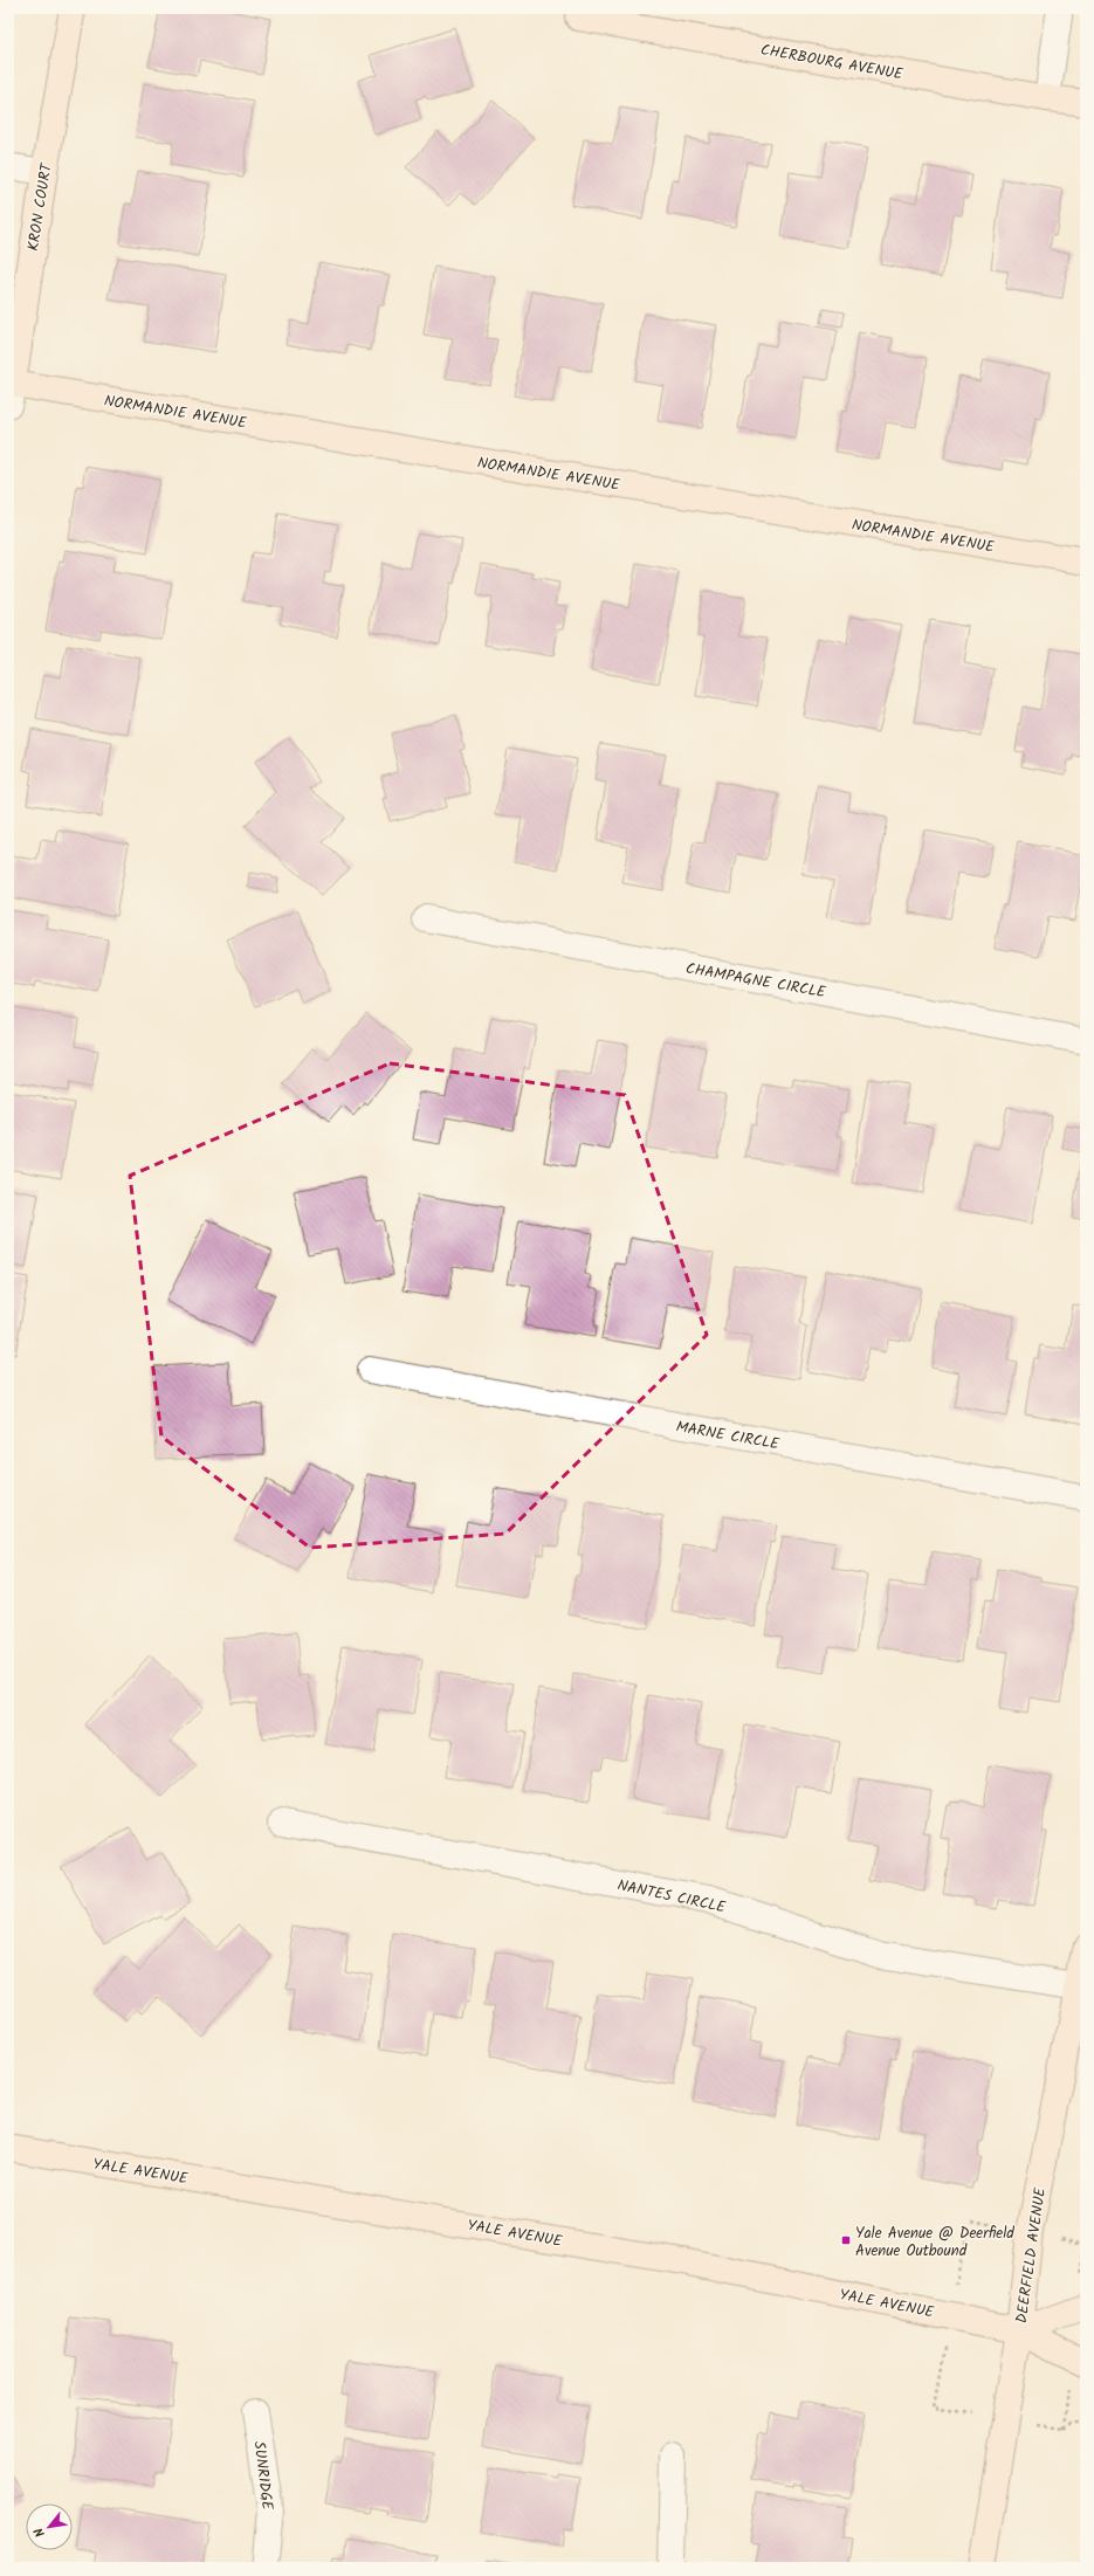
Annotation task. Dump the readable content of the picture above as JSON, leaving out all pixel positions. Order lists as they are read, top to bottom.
{
  "streets": {
    "street": [
      "CHERBOURG AVENUE",
      "KRON COURT",
      "NORMANDIE AVENUE",
      "CHAMPAGNE CIRCLE",
      "MARNE CIRCLE",
      "NANTES CIRCLE",
      "YALE AVENUE",
      "DEERFIELD AVENUE",
      "SUNRIDGE"
    ]
  },
  "crossings": [
    ["KRON COURT", "NORMANDIE AVENUE"],
    ["NANTES CIRCLE", "DEERFIELD AVENUE"],
    ["YALE AVENUE", "DEERFIELD AVENUE"]
  ],
  "places": {
    "transit": ["Yale Avenue @ Deerfield Avenue Outbound"]
  },
  "north": "bottom left"
}
